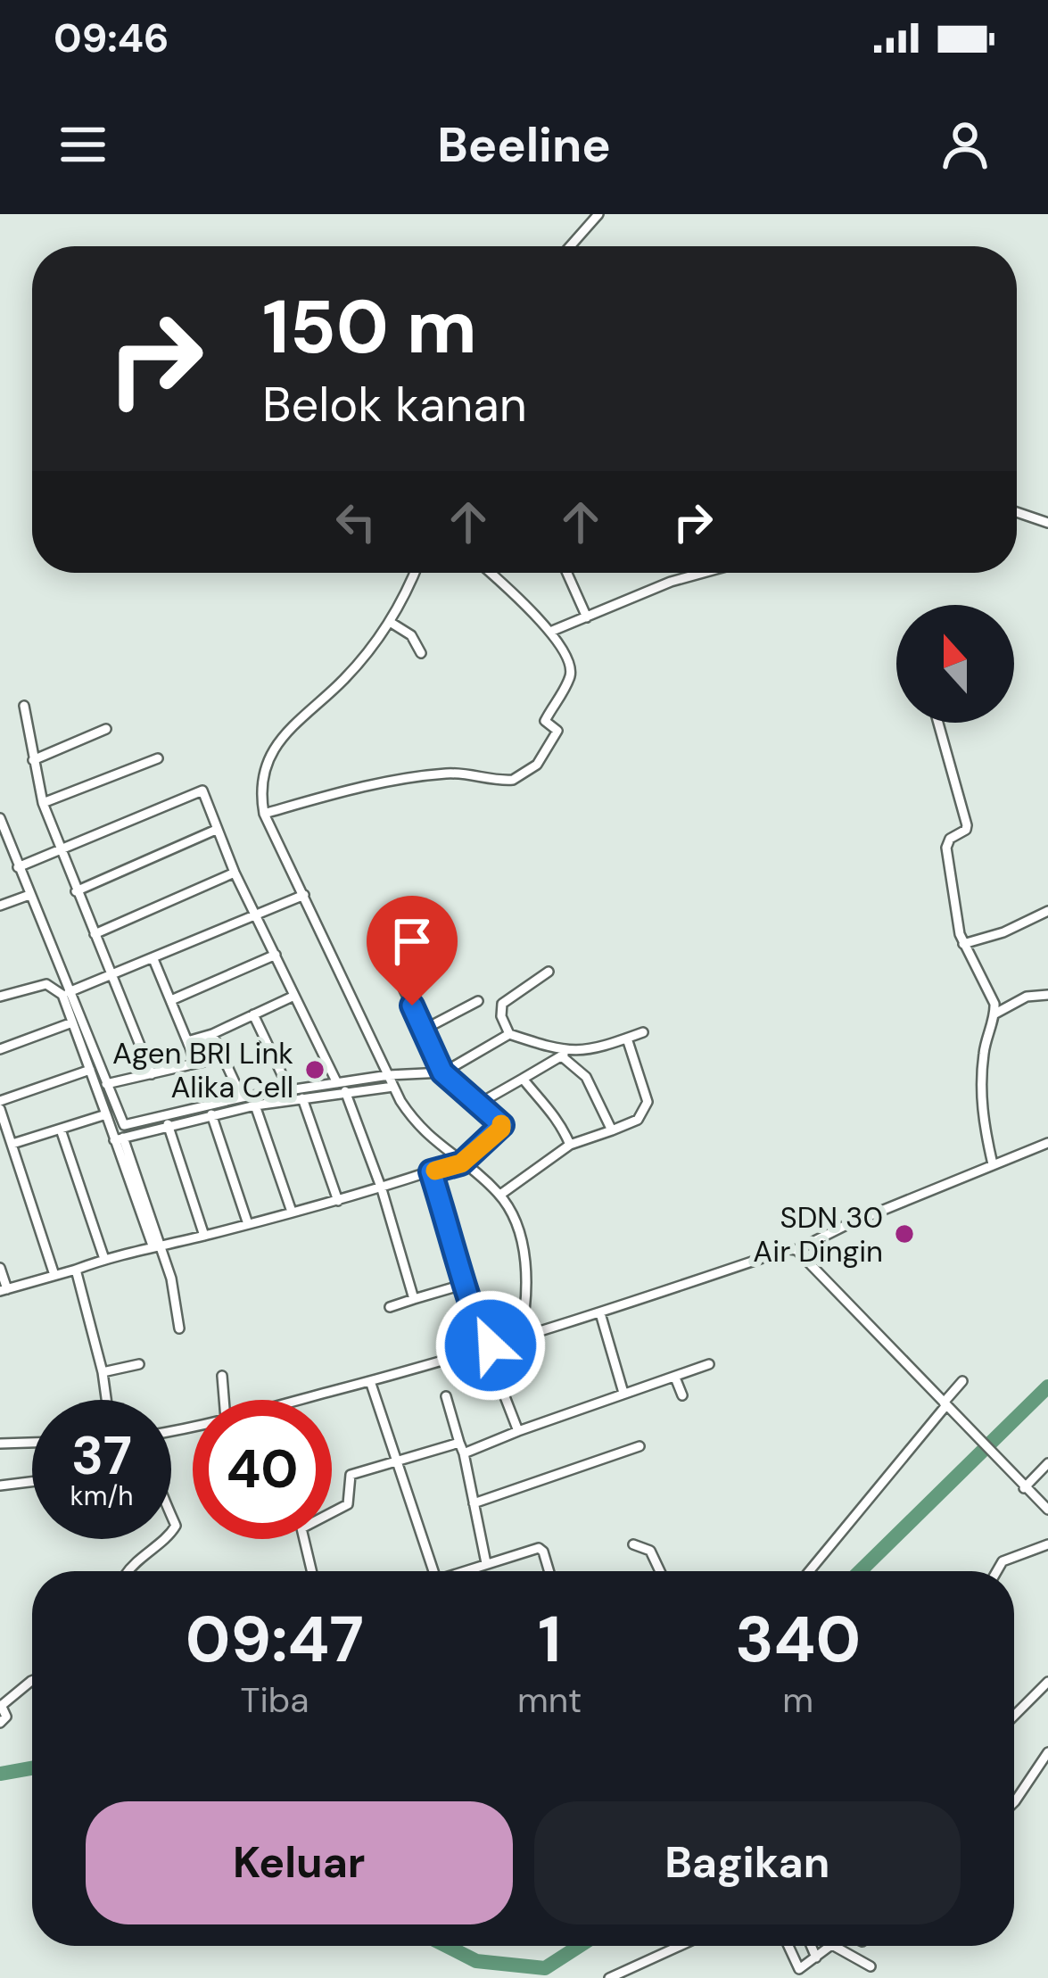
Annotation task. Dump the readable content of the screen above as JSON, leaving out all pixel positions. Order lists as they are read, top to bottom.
{
  "places": ["Agen BRI Link Alika Cell", "SDN 30 Air Dingin"],
  "north": "top",
  "page": {
    "status": "09:46",
    "header": "Beeline",
    "turn": ["150 m", "Belok kanan"],
    "speed": "37 km/h",
    "limit": "40",
    "eta": [
      "09:47",
      "Tiba",
      "1",
      "mnt",
      "340",
      "m"
    ],
    "buttons": ["Keluar", "Bagikan"]
  }
}
